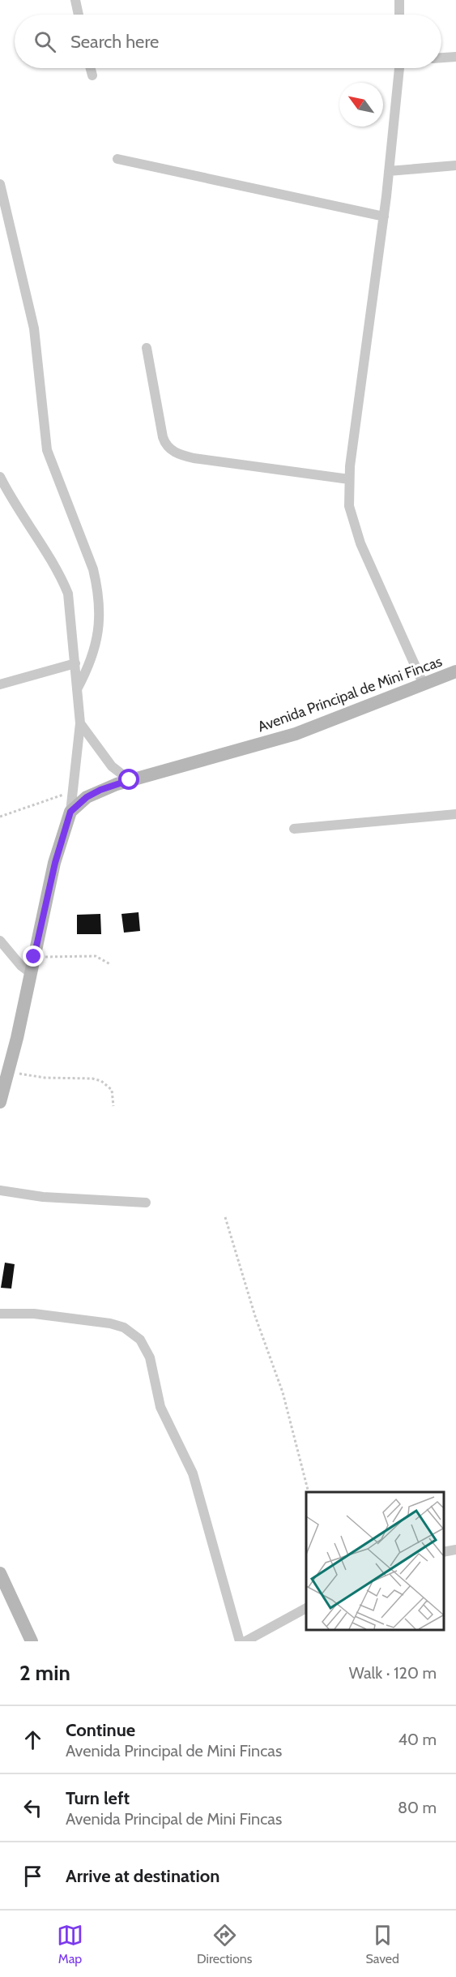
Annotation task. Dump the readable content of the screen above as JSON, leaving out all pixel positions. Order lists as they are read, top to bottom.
{
  "streets": {
    "street": ["Avenida Principal de Mini Fincas"]
  },
  "north": "top left",
  "page": {
    "search": "Search here",
    "heading": ["2 min", "Walk · 120 m"],
    "list": [
      ["Continue", "Avenida Principal de Mini Fincas", "40 m"],
      ["Turn left", "Avenida Principal de Mini Fincas", "80 m"],
      "Arrive at destination"
    ],
    "nav": ["Map", "Directions", "Saved"]
  }
}
